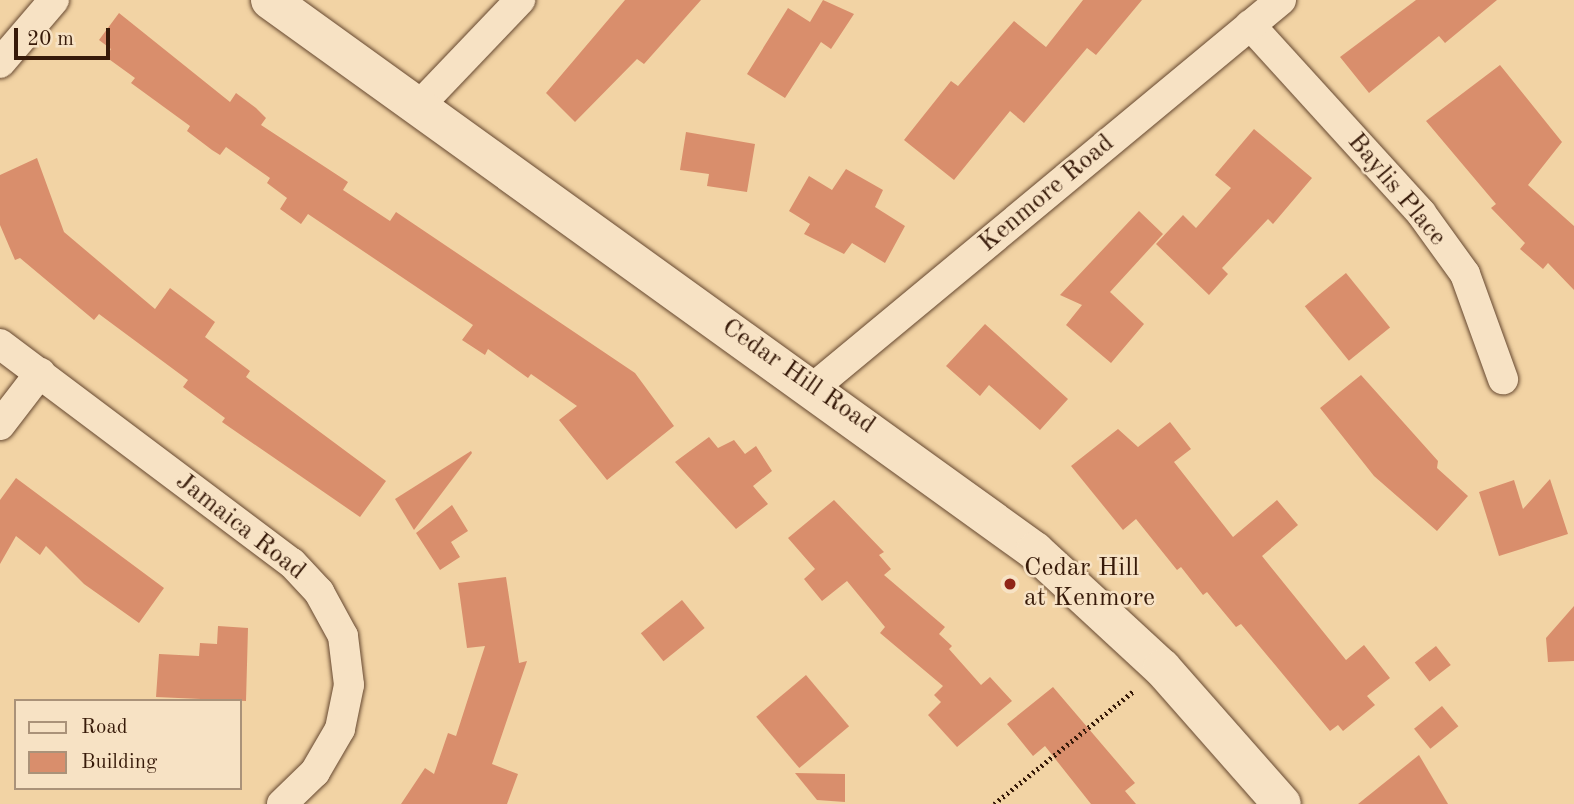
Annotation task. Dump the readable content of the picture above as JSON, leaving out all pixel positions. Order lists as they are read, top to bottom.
{
  "streets": {
    "street": [
      "Baylis Place",
      "Kenmore Road",
      "Cedar Hill Road",
      "Jamaica Road"
    ]
  },
  "crossings": [
    ["Baylis Place", "Kenmore Road"],
    ["Kenmore Road", "Cedar Hill Road"]
  ],
  "places": ["Cedar Hill at Kenmore"],
  "legend": ["Road", "Building"],
  "scale_bar": "20 m"
}
